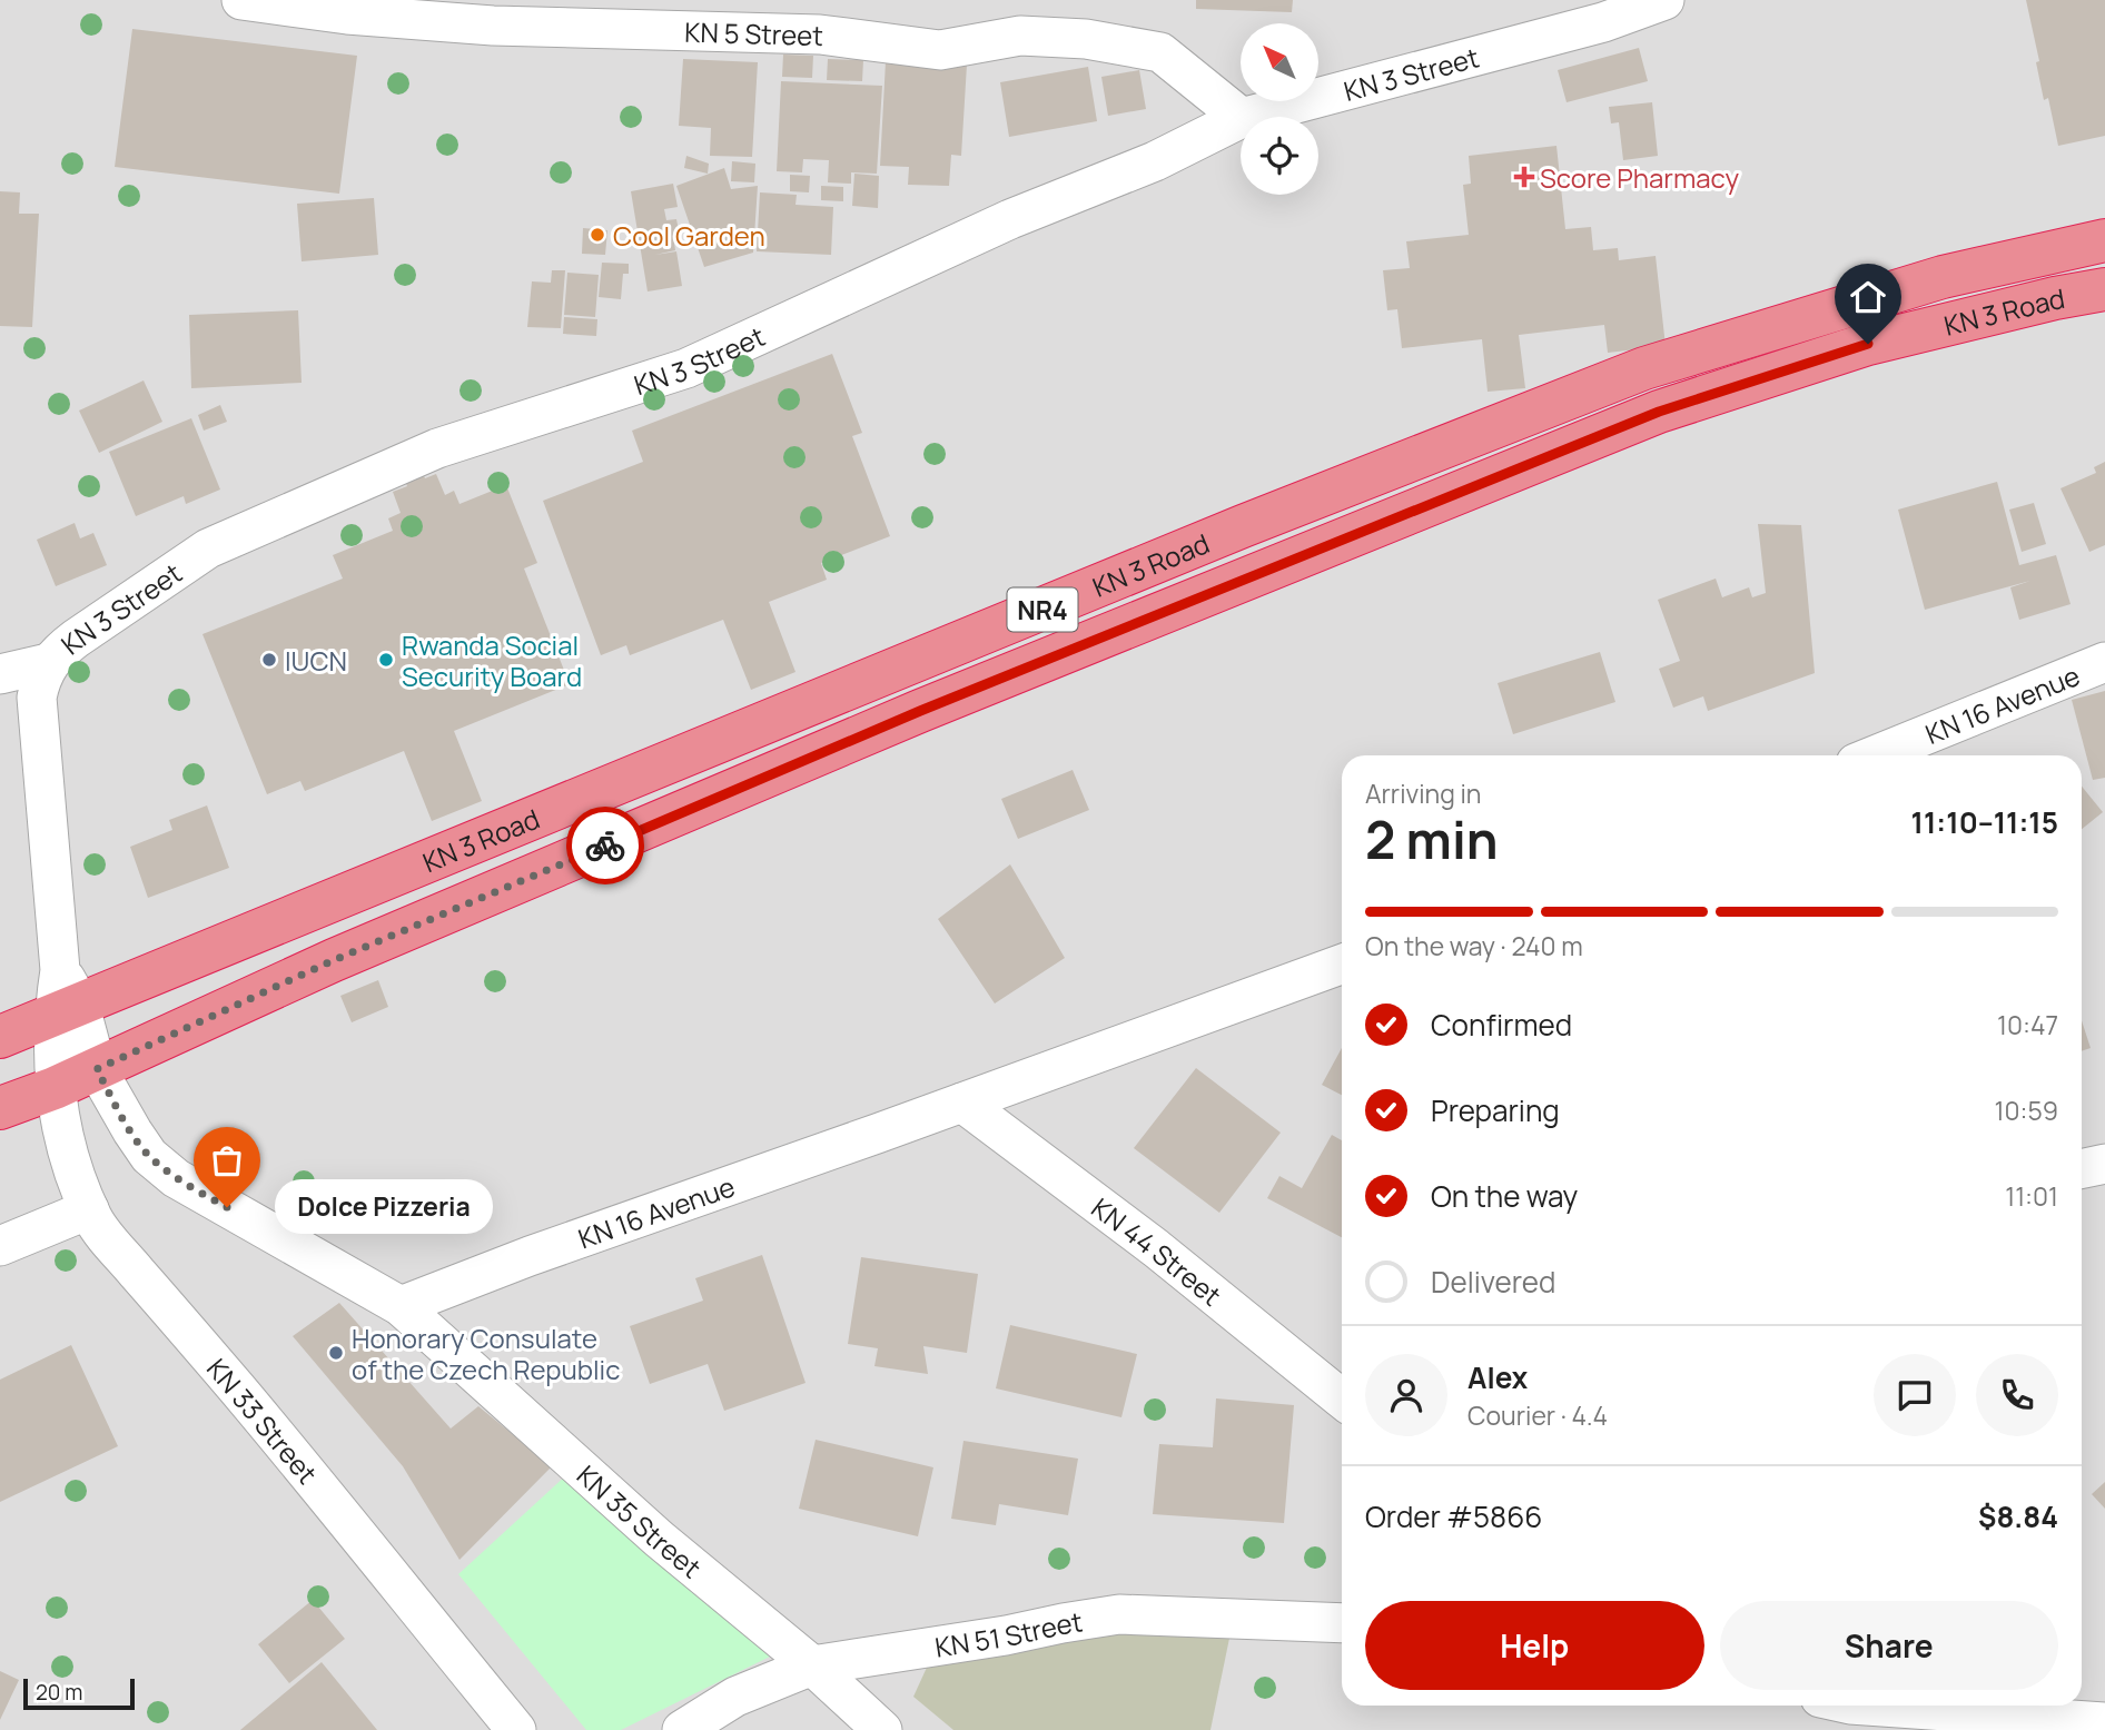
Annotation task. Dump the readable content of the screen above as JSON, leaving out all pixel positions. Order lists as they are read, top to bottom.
{
  "streets": {
    "highway": ["KN 3 Road", "NR4"],
    "street": [
      "KN 5 Street",
      "KN 3 Street",
      "KN 16 Avenue",
      "KN 44 Street",
      "KN 33 Street",
      "KN 35 Street",
      "KN 51 Street"
    ]
  },
  "crossings": [
    ["KN 3 Street", "KN 3 Road"],
    ["KN 3 Street", "KN 33 Street"],
    ["KN 3 Road", "KN 33 Street"],
    ["KN 16 Avenue", "KN 44 Street"],
    ["KN 16 Avenue", "KN 35 Street"],
    ["KN 35 Street", "KN 51 Street"]
  ],
  "places": {
    "health": ["Score Pharmacy"],
    "other": [
      "Cool Garden",
      "IUCN",
      "Rwanda Social Security Board",
      "Dolce Pizzeria",
      "Honorary Consulate of the Czech Republic"
    ]
  },
  "scale_bar": "20 m",
  "north": "top left",
  "page": {
    "heading": ["2 min", "Arriving in", "11:10–11:15"],
    "panel": [
      "Alex",
      "Courier · 4.4",
      "Order #5866",
      "$8.84"
    ],
    "bar": "On the way · 240 m",
    "list": [
      ["Confirmed", "10:47"],
      ["Preparing", "10:59"],
      ["On the way", "11:01"],
      "Delivered"
    ],
    "bubble": "Dolce Pizzeria",
    "buttons": ["Help", "Share"],
    "scale": "20 m"
  }
}
